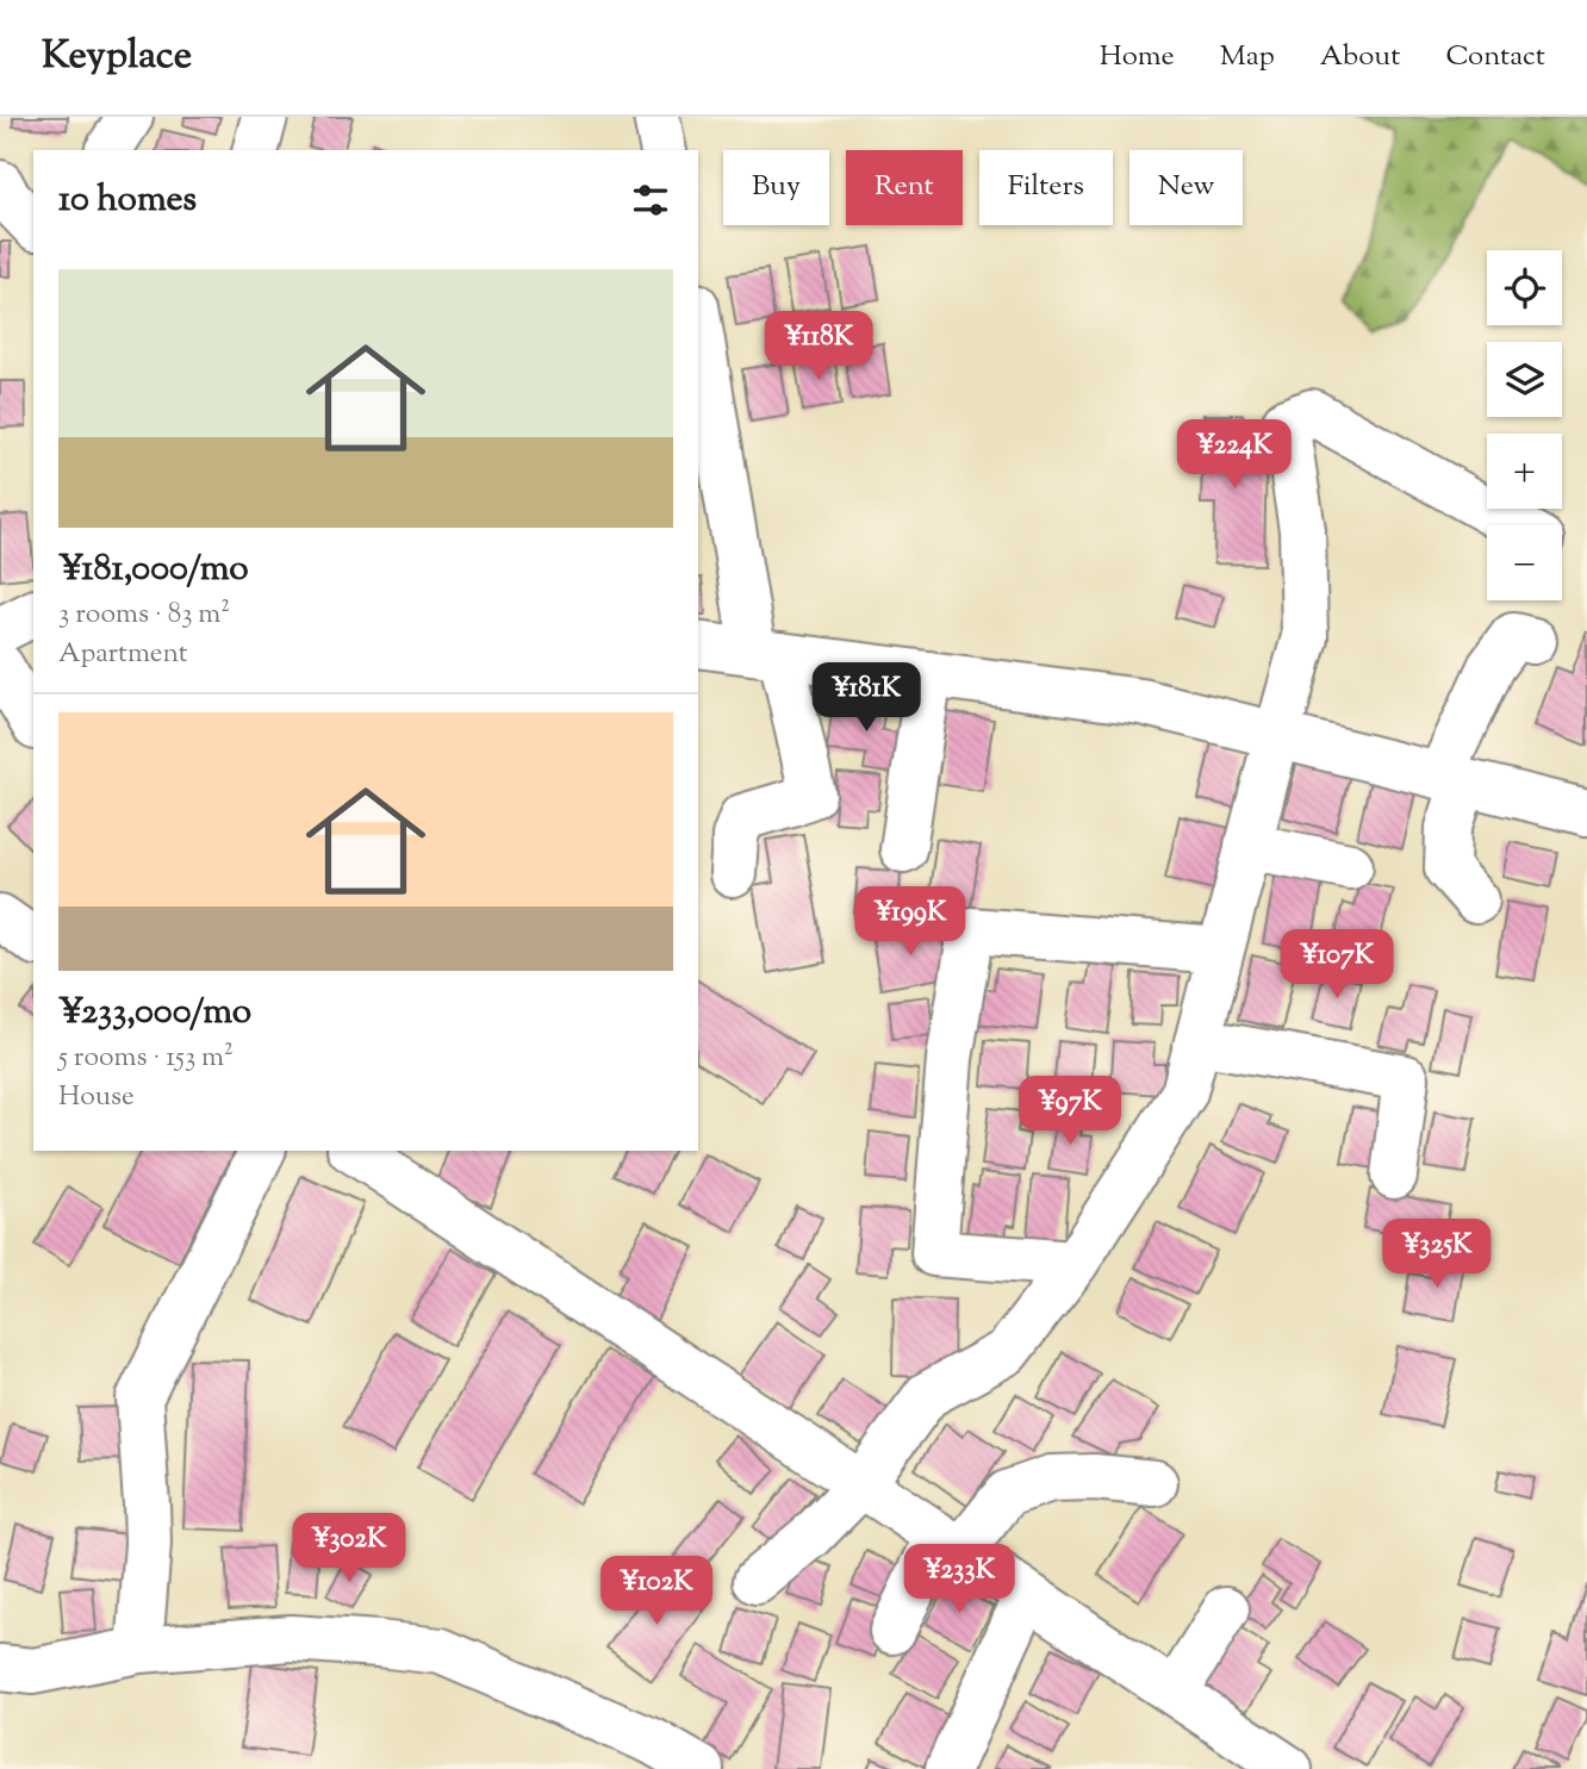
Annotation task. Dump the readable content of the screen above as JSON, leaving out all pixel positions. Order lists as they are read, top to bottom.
{
  "page": {
    "header": "Keyplace",
    "nav": [
      "Home",
      "Map",
      "About",
      "Contact"
    ],
    "chip": [
      "Buy",
      "Rent",
      "Filters",
      "New"
    ],
    "heading": "10 homes",
    "map_buttons": ["+", "−"],
    "list": [
      {
        "name": "¥181,000/mo",
        "note": "3 rooms · 83 m² · Apartment"
      },
      {
        "name": "¥233,000/mo",
        "note": "5 rooms · 153 m² · House"
      }
    ],
    "price": [
      "¥118K",
      "¥224K",
      "¥181K",
      "¥199K",
      "¥107K",
      "¥97K",
      "¥325K",
      "¥302K",
      "¥233K",
      "¥102K"
    ]
  }
}
